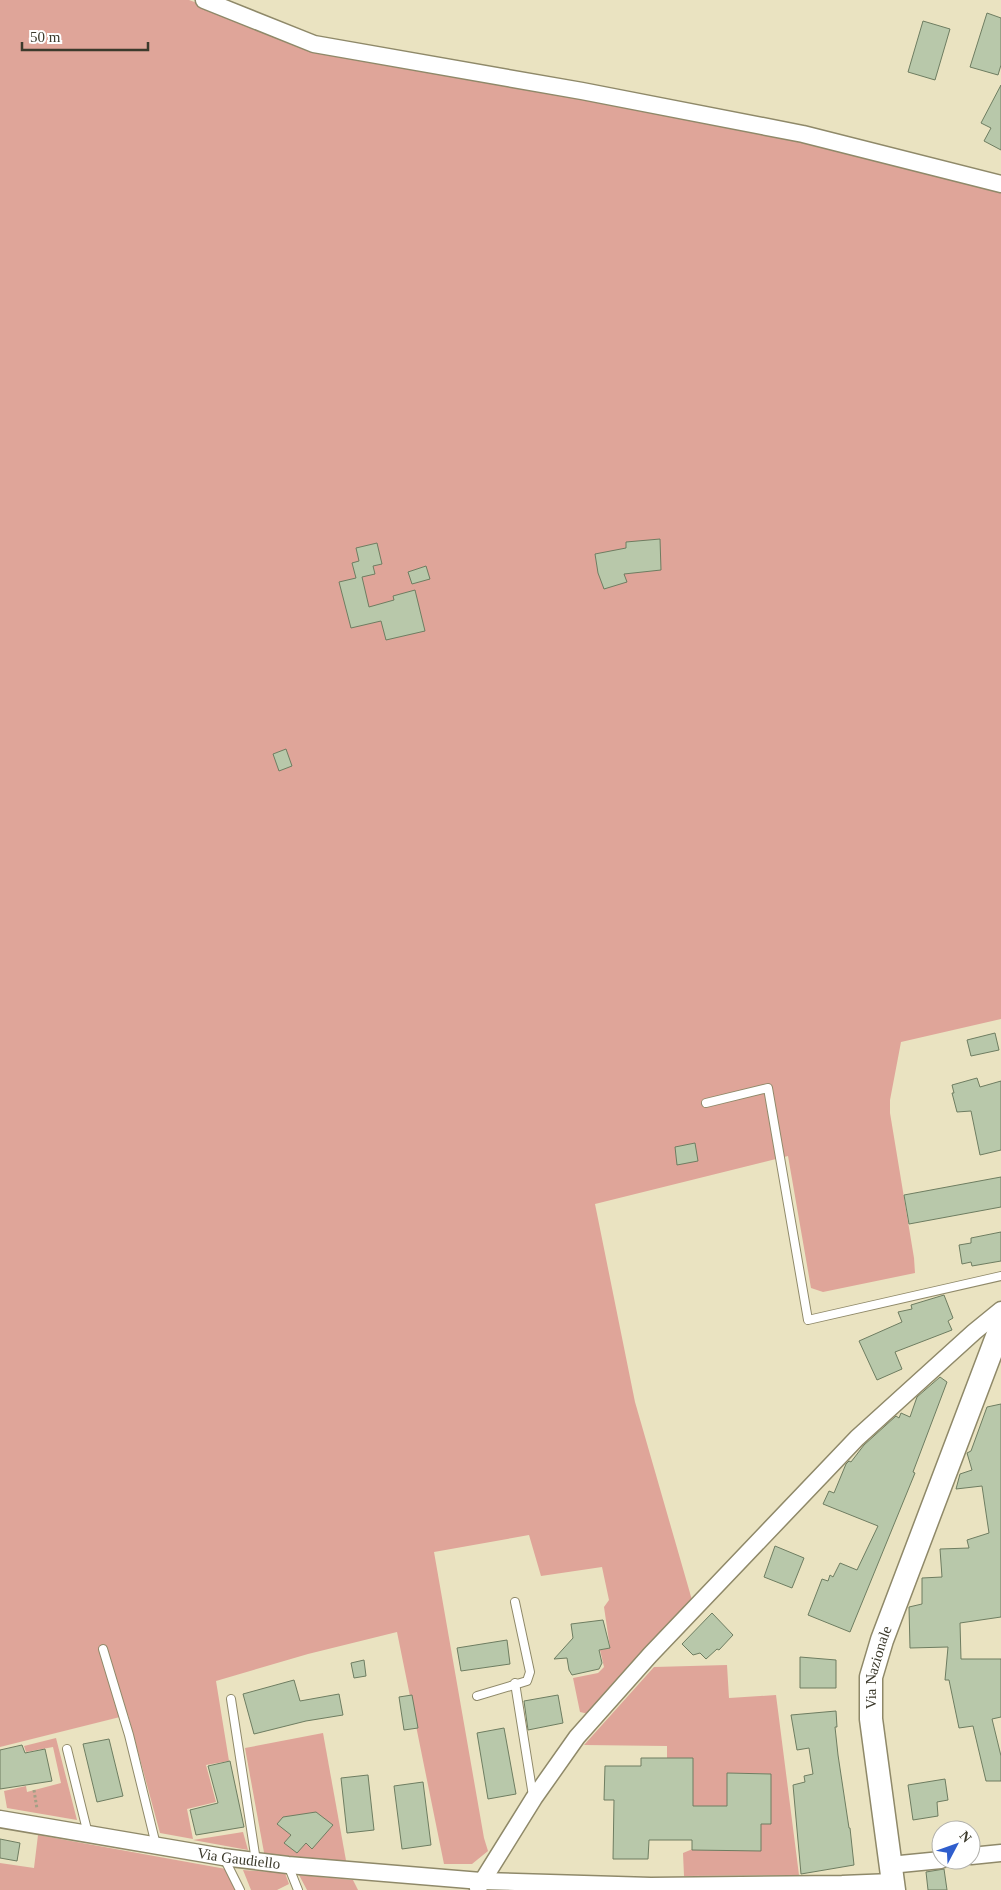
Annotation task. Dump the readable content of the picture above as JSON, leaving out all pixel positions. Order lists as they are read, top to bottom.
{
  "streets": {
    "main road": ["Via Nazionale"],
    "street": ["Via Gaudiello"]
  },
  "crossings": [
    ["Via Nazionale", "Via Gaudiello"]
  ],
  "scale_bar": "50 m",
  "north": "top right"
}
